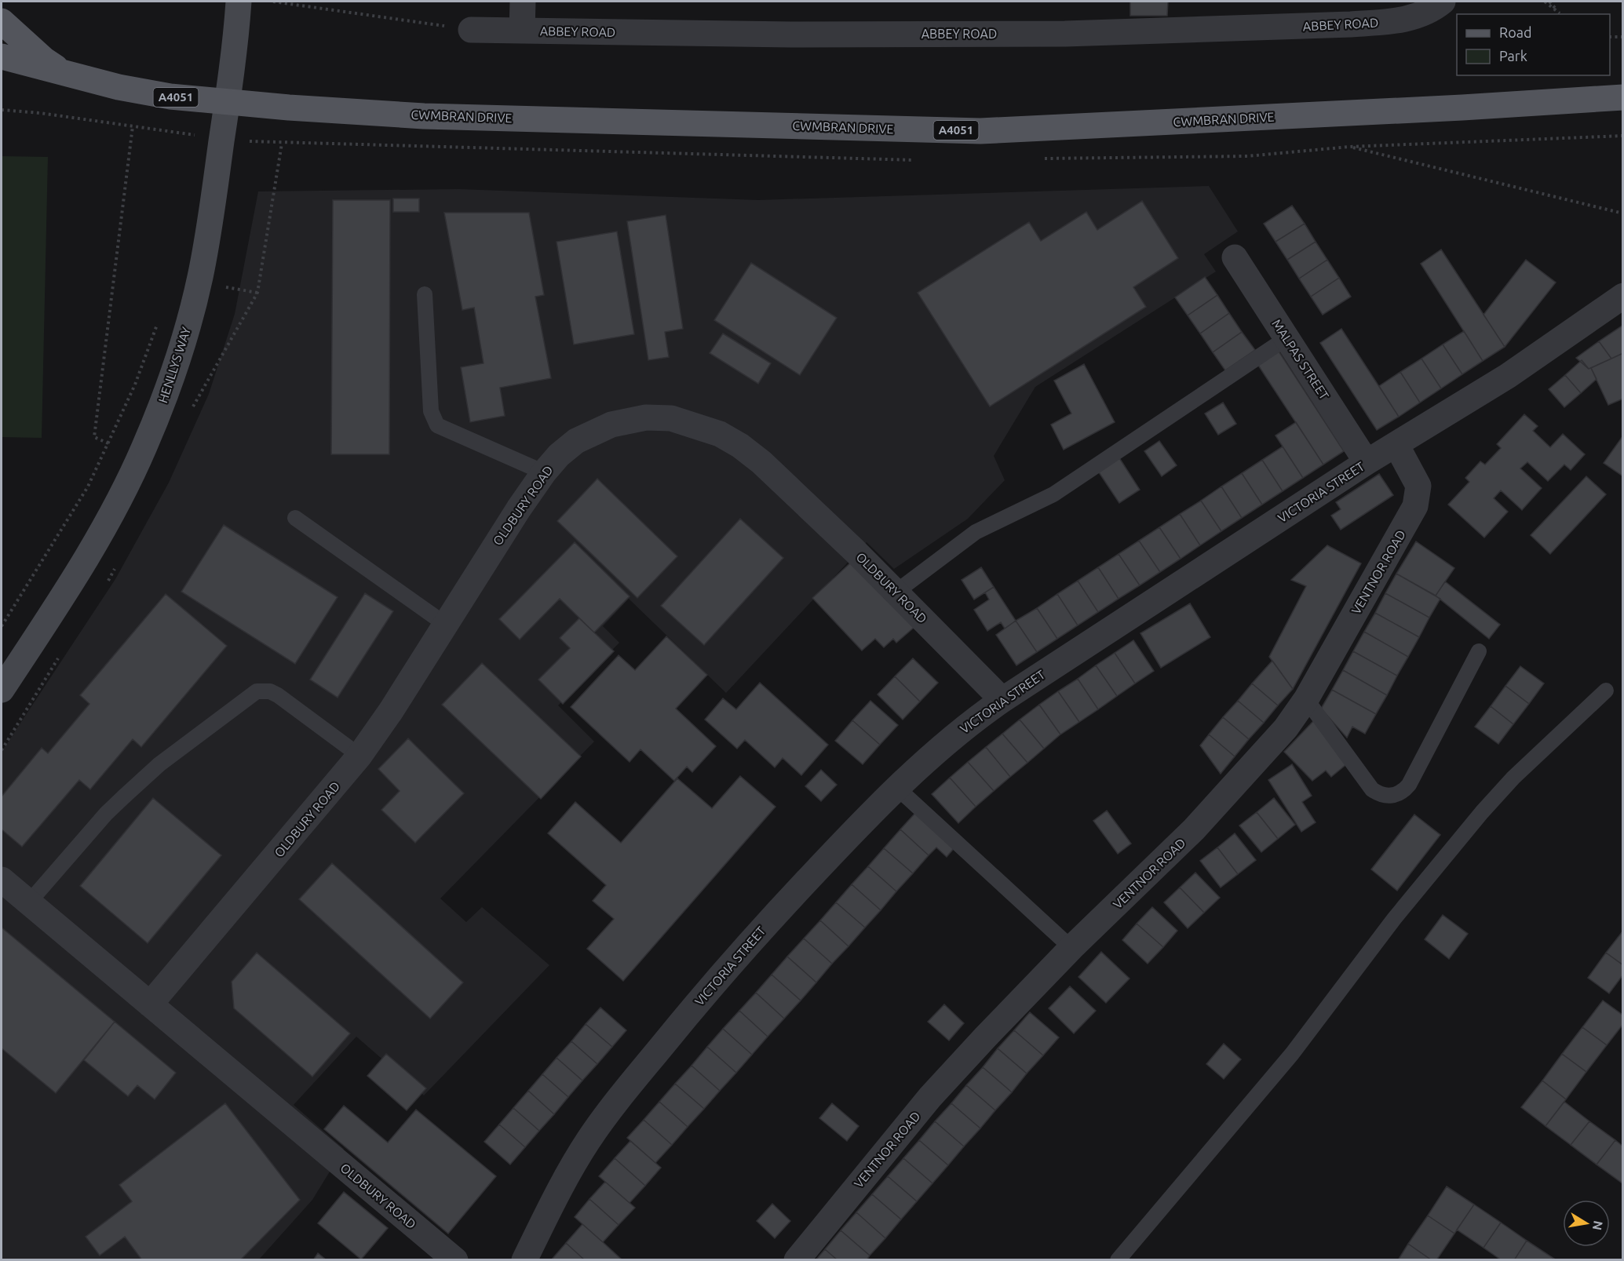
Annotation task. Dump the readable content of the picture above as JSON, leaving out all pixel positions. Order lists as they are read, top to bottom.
{
  "streets": {
    "main road": ["A4051", "CWMBRAN DRIVE"],
    "street": [
      "ABBEY ROAD",
      "MALPAS STREET",
      "HENLLYS WAY",
      "VICTORIA STREET",
      "OLDBURY ROAD",
      "VENTNOR ROAD"
    ]
  },
  "crossings": [
    ["A4051", "CWMBRAN DRIVE"],
    ["MALPAS STREET", "VICTORIA STREET"],
    ["VICTORIA STREET", "OLDBURY ROAD"],
    ["VICTORIA STREET", "VENTNOR ROAD"]
  ],
  "legend": ["Road", "Park"],
  "north": "right"
}
